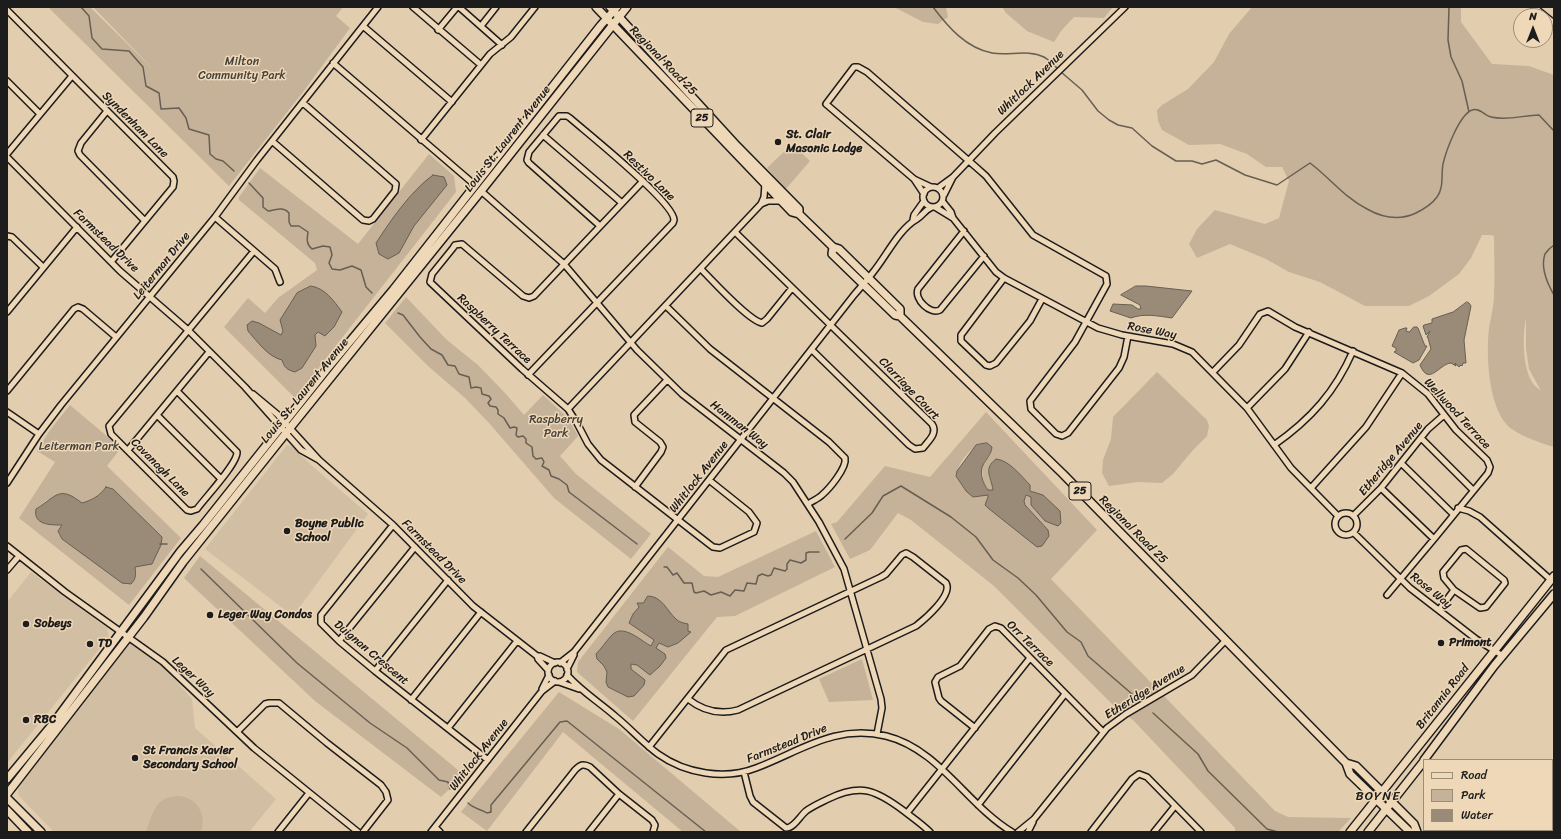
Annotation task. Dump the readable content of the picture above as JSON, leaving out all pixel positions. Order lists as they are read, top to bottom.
{
  "streets": {
    "main road": [
      "Regional Road 25",
      "25",
      "Louis St. Laurent Avenue",
      "Britannia Road"
    ],
    "street": [
      "Whitlock Avenue",
      "Syndenham Lane",
      "Restivo Lane",
      "Farmstead Drive",
      "Leiterman Drive",
      "Raspberry Terrace",
      "Rose Way",
      "Clarriage Court",
      "Wellwood Terrace",
      "Hamman Way",
      "Etheridge Avenue",
      "Cavanagh Lane",
      "Orr Terrace",
      "Duignan Crescent",
      "Leger Way"
    ]
  },
  "crossings": [
    ["Regional Road 25", "Whitlock Avenue"],
    ["Regional Road 25", "Louis St. Laurent Avenue"],
    ["Regional Road 25", "Etheridge Avenue"],
    ["Regional Road 25", "Britannia Road"],
    ["Whitlock Avenue", "Farmstead Drive"],
    ["Whitlock Avenue", "Raspberry Terrace"],
    ["Whitlock Avenue", "Rose Way"],
    ["Whitlock Avenue", "Clarriage Court"],
    ["Whitlock Avenue", "Hamman Way"],
    ["Whitlock Avenue", "Duignan Crescent"],
    ["Syndenham Lane", "Farmstead Drive"],
    ["Louis St. Laurent Avenue", "Farmstead Drive"],
    ["Louis St. Laurent Avenue", "Hamman Way"],
    ["Louis St. Laurent Avenue", "Leger Way"],
    ["Restivo Lane", "Raspberry Terrace"],
    ["Restivo Lane", "Hamman Way"],
    ["Farmstead Drive", "Leiterman Drive"],
    ["Farmstead Drive", "Hamman Way"],
    ["Farmstead Drive", "Cavanagh Lane"],
    ["Farmstead Drive", "Duignan Crescent"],
    ["Raspberry Terrace", "Hamman Way"],
    ["Rose Way", "Wellwood Terrace"],
    ["Rose Way", "Etheridge Avenue"],
    ["Rose Way", "Britannia Road"],
    ["Wellwood Terrace", "Etheridge Avenue"],
    ["Etheridge Avenue", "Orr Terrace"]
  ],
  "districts": ["BOYNE"],
  "parks": ["Milton Community Park", "Raspberry Park", "Leiterman Park"],
  "places": [
    "St. Clair Masonic Lodge",
    "Boyne Public School",
    "Leger Way Condos",
    "Sobeys",
    "Primont",
    "TD",
    "RBC",
    "St Francis Xavier Secondary School"
  ],
  "legend": ["Road", "Park", "Water"],
  "north": "top"
}
